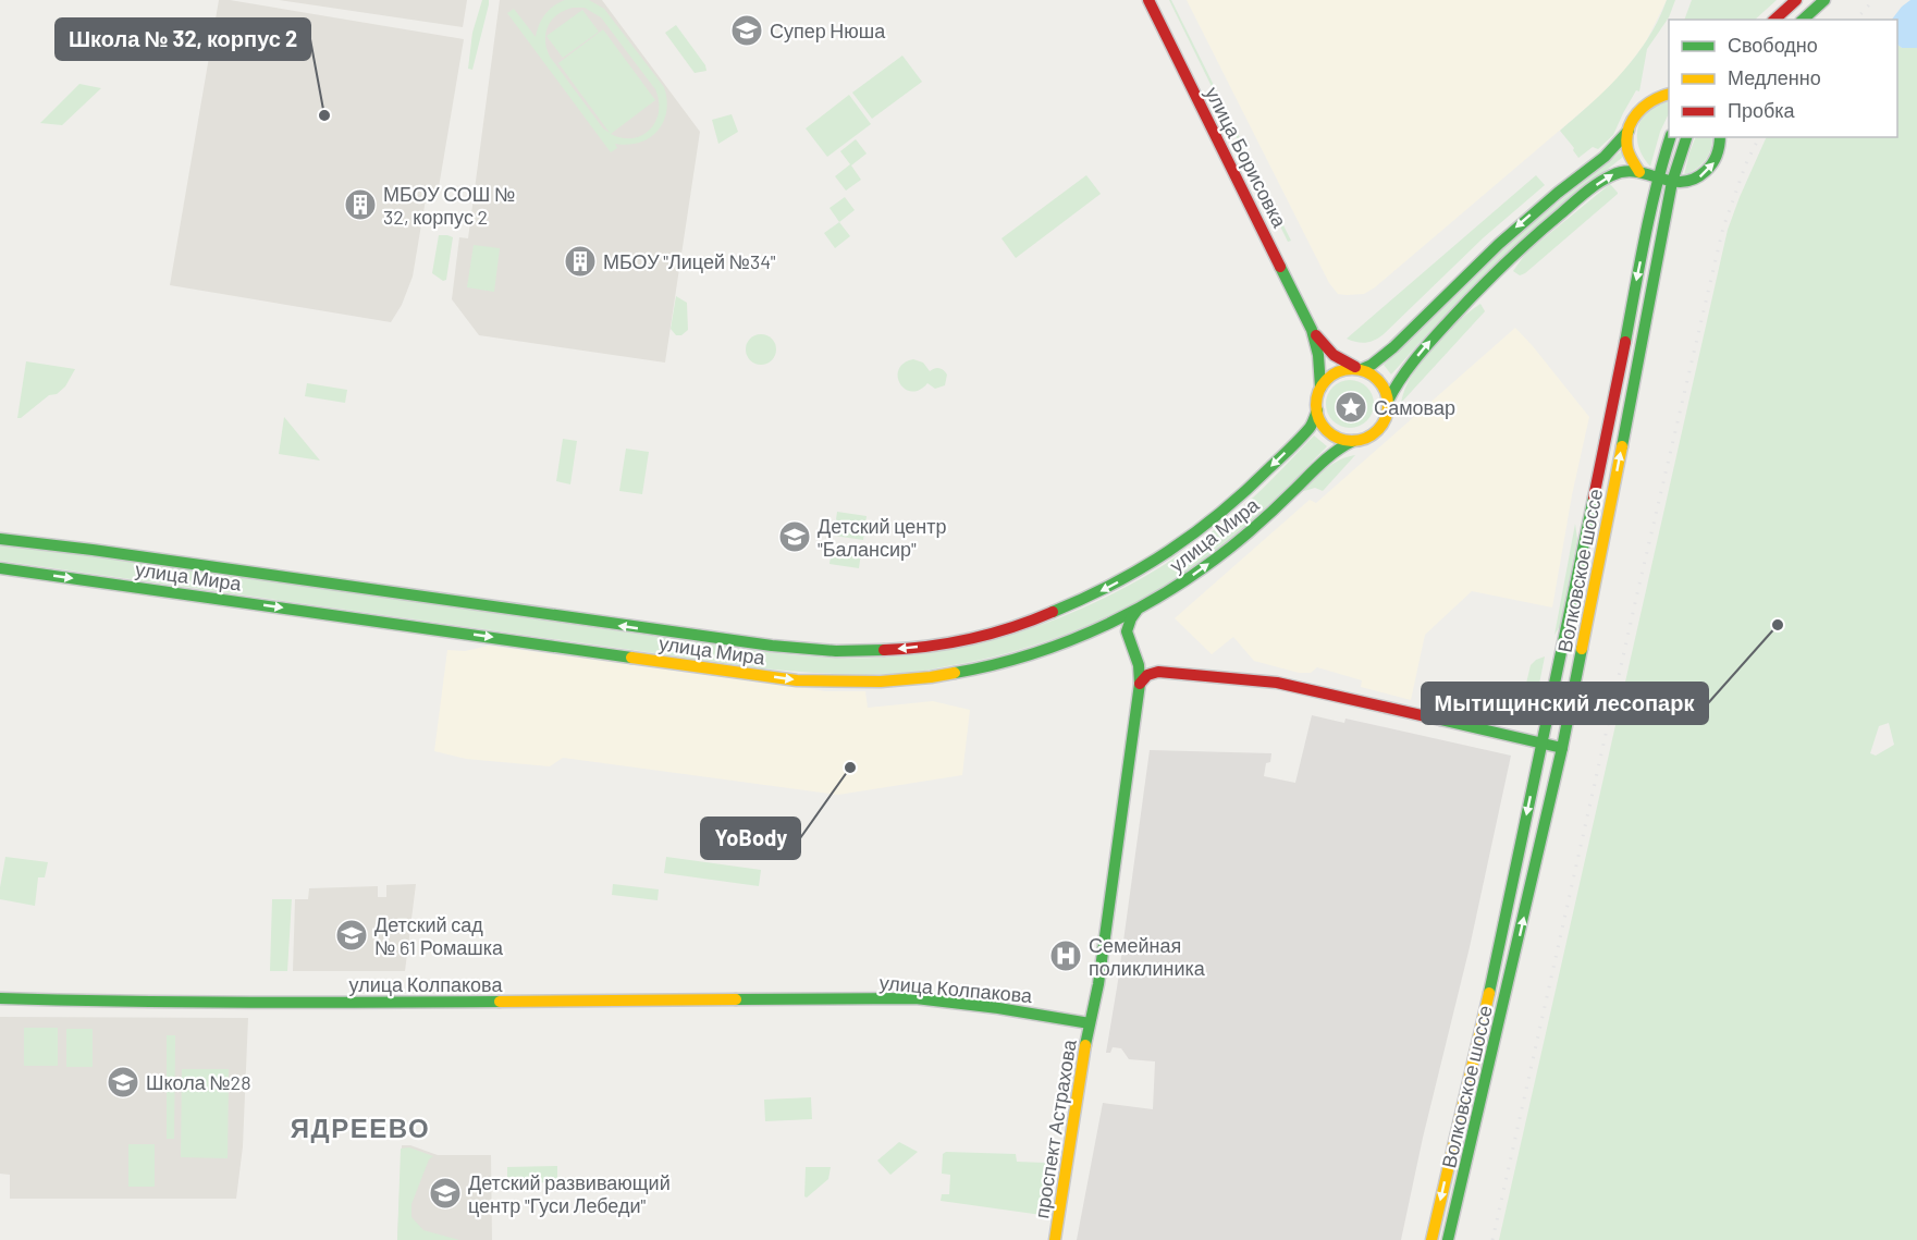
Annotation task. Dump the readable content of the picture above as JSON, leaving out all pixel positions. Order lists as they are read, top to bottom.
{
  "streets": {
    "main road": [
      "улица Борисовка",
      "улица Мира",
      "Волковское шоссе",
      "улица Колпакова",
      "проспект Астрахова"
    ]
  },
  "crossings": [
    ["улица Борисовка", "улица Мира"],
    ["улица Колпакова", "проспект Астрахова"]
  ],
  "districts": ["ЯДРЕЕВО"],
  "places": {
    "school or university": [
      "Супер Нюша",
      "Детский центр \"Балансир\"",
      "Детский сад № 61 Ромашка",
      "Школа №28",
      "Детский развивающий центр \"Гуси Лебеди\""
    ],
    "other": ["Школа № 32, корпус 2", "Мытищинский лесопарк", "YoBody"],
    "building": ["МБОУ СОШ № 32, корпус 2", "МБОУ \"Лицей №34\""],
    "place": ["Самовар"],
    "hospital": ["Семейная поликлиника"]
  },
  "legend": ["Свободно", "Медленно", "Пробка"]
}
